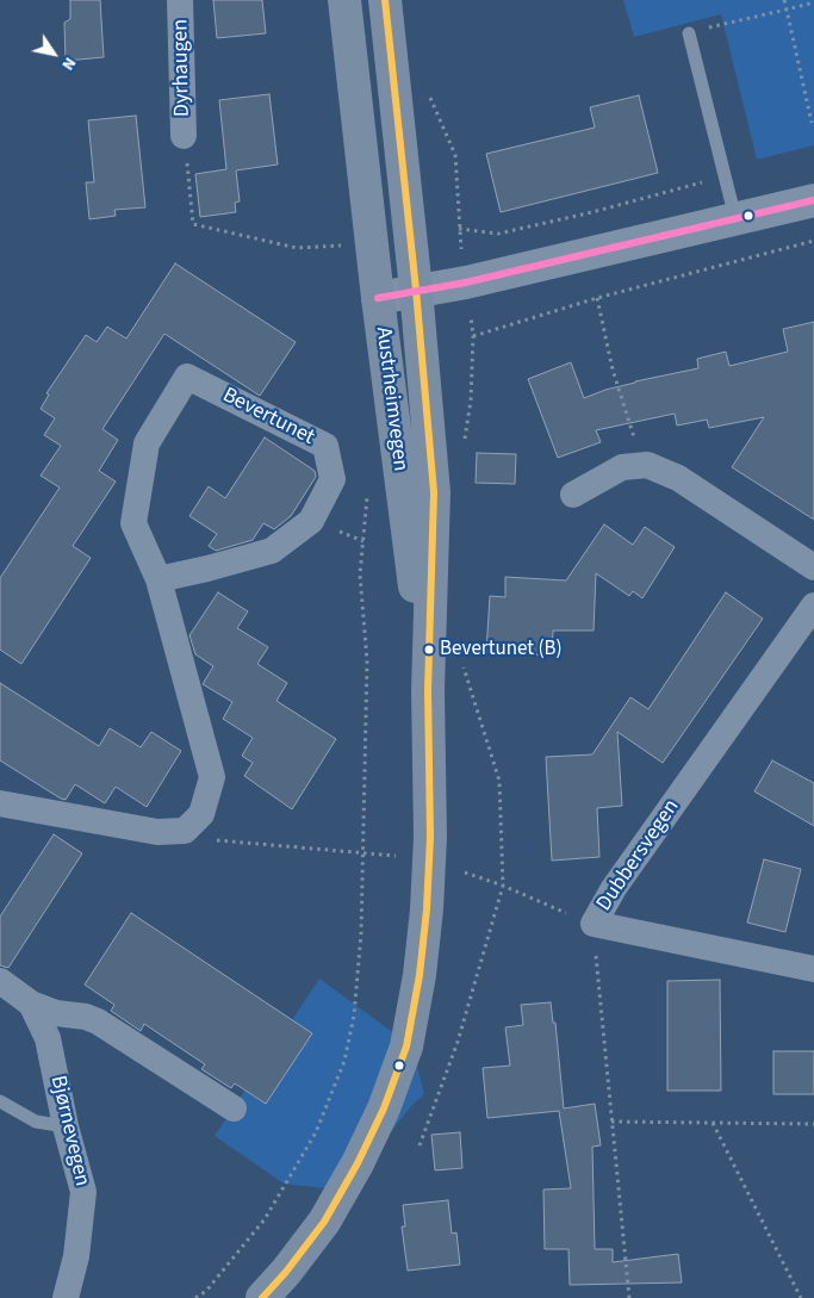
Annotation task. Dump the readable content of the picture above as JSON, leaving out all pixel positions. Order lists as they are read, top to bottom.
{
  "streets": {
    "main road": ["Austrheimvegen"],
    "street": [
      "Dyrhaugen",
      "Bevertunet",
      "Dubbersvegen",
      "Bjørnevegen"
    ]
  },
  "places": ["Bevertunet (B)"],
  "north": "bottom right"
}
